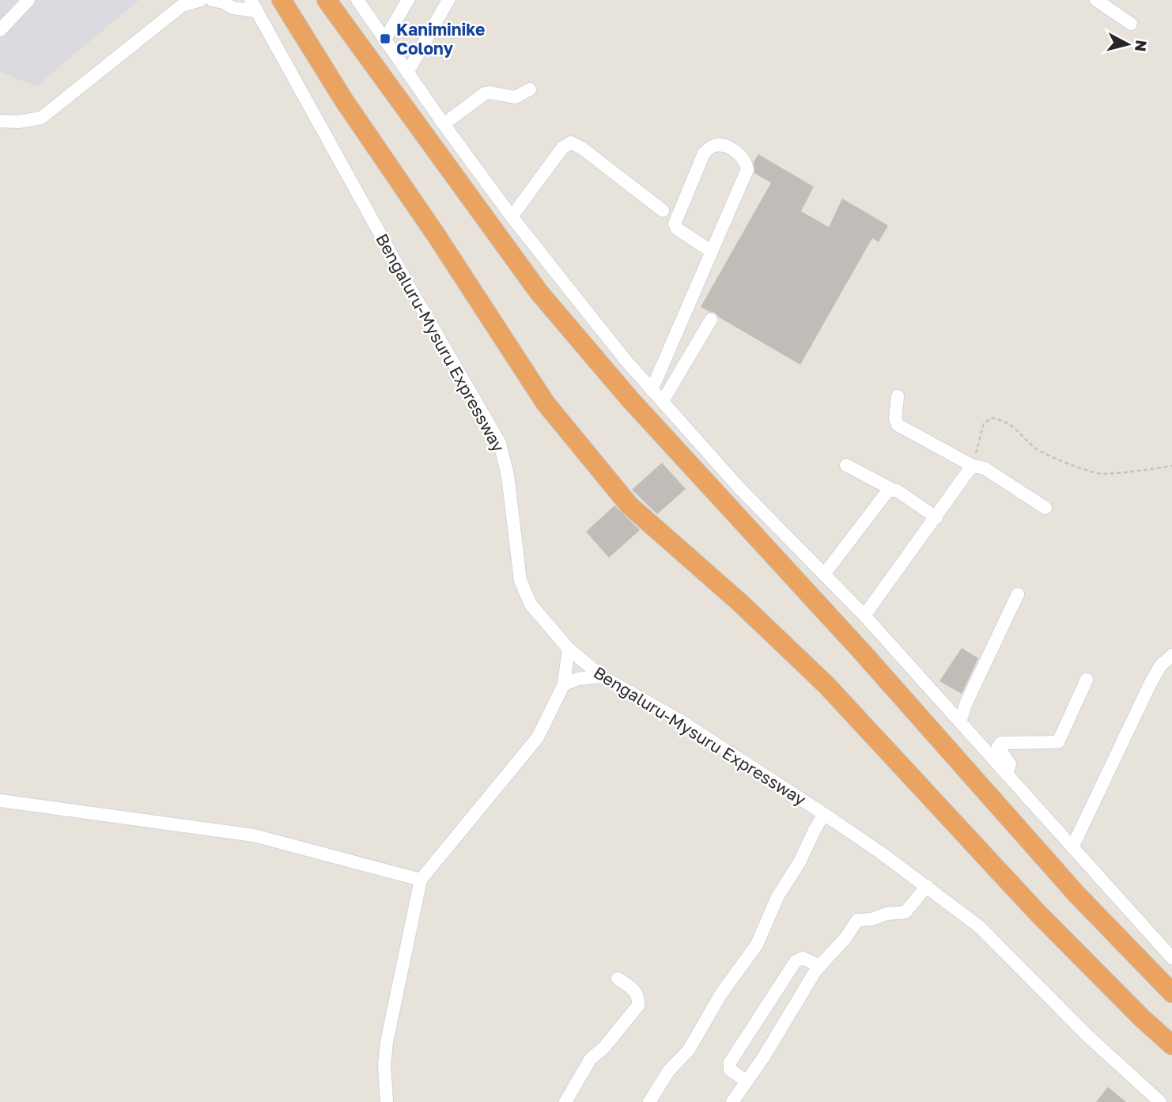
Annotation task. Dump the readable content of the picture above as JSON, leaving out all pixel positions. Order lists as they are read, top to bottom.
{
  "streets": {
    "street": ["Bengaluru-Mysuru Expressway"]
  },
  "places": {
    "transit": ["Kaniminike Colony"]
  },
  "north": "right"
}
